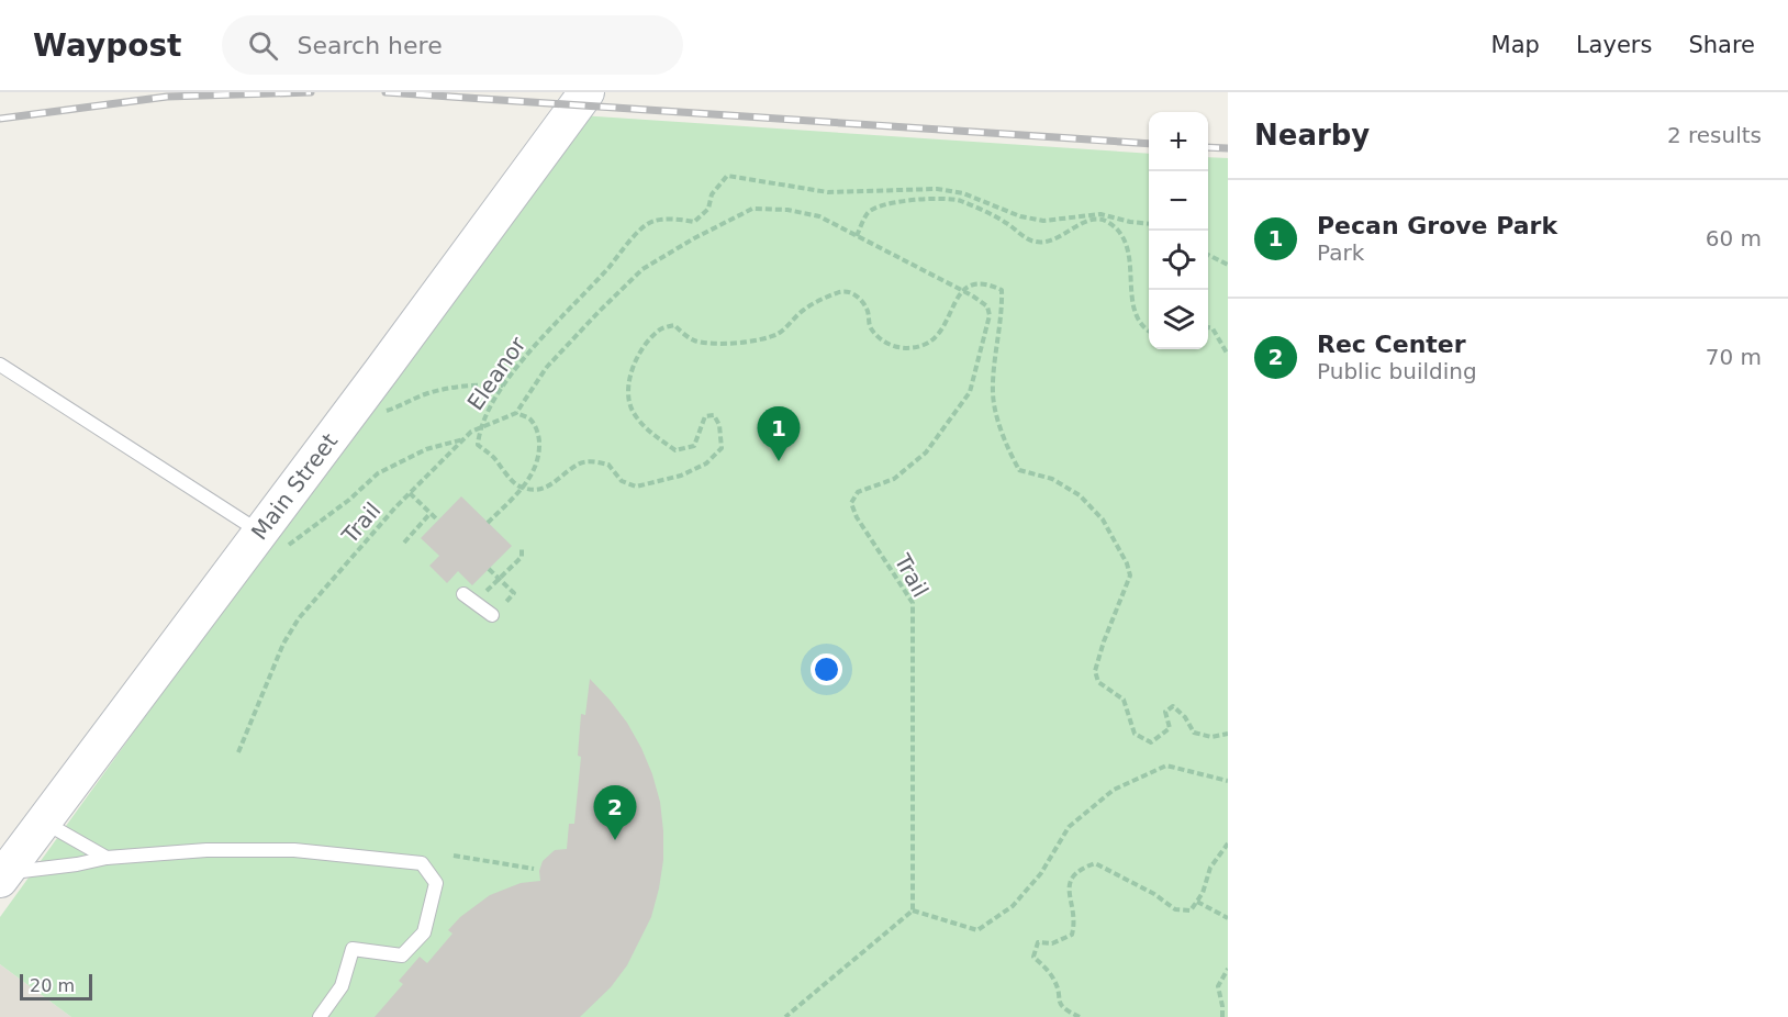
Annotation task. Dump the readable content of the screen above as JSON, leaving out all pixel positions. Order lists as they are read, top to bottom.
{
  "streets": {
    "street": ["Main Street"],
    "path": ["Eleanor", "Trail"]
  },
  "crossings": [
    ["Eleanor", "Trail"]
  ],
  "scale_bar": "20 m",
  "page": {
    "header": "Waypost",
    "search": "Search here",
    "nav": ["Map", "Layers", "Share"],
    "heading": ["Nearby", "2 results"],
    "map_buttons": ["+", "−"],
    "list": [
      {
        "mark": "1",
        "name": "Pecan Grove Park",
        "note": "Park",
        "value": "60 m"
      },
      {
        "mark": "2",
        "name": "Rec Center",
        "note": "Public building",
        "value": "70 m"
      }
    ],
    "pins": ["1", "2"],
    "scale": "20 m"
  }
}
